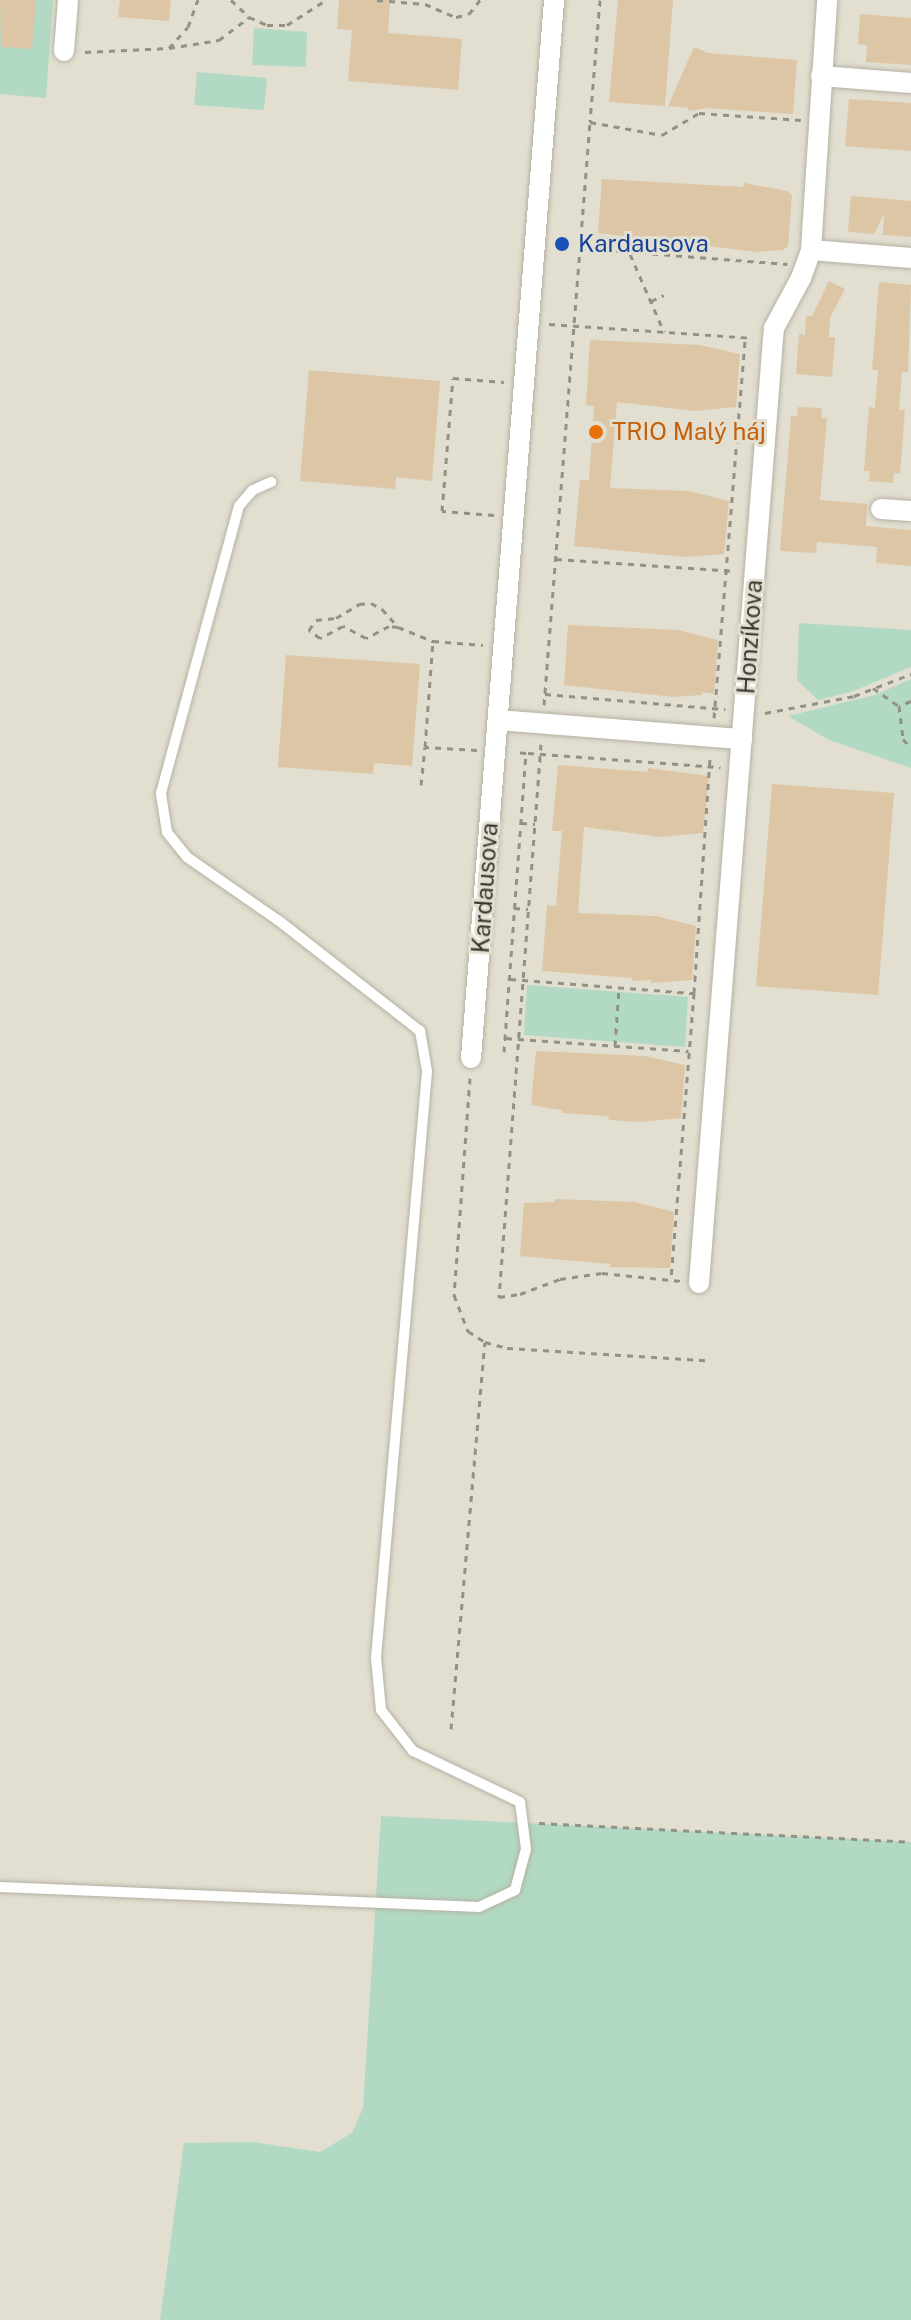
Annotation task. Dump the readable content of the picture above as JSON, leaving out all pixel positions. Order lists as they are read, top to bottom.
{
  "streets": {
    "street": ["Honzíkova", "Kardausova"]
  },
  "places": ["Kardausova", "TRIO Malý háj"]
}
